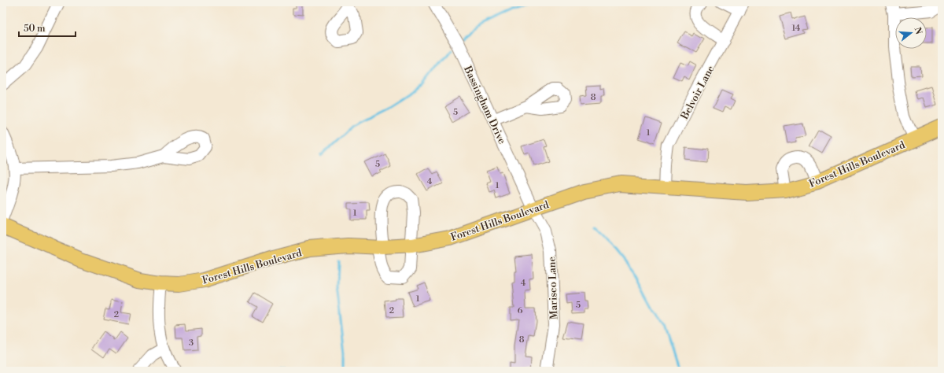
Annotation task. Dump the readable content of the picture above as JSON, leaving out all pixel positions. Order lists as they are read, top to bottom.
{
  "streets": {
    "main road": ["Forest Hills Boulevard"],
    "street": ["Belvoir Lane", "Bassingham Drive", "Marisco Lane"]
  },
  "crossings": [
    ["Belvoir Lane", "Forest Hills Boulevard"],
    ["Bassingham Drive", "Forest Hills Boulevard"],
    ["Bassingham Drive", "Marisco Lane"],
    ["Forest Hills Boulevard", "Marisco Lane"]
  ],
  "house_numbers": [
    "14",
    "8",
    "5",
    "1",
    "5",
    "4",
    "1",
    "1",
    "4",
    "1",
    "5",
    "2",
    "6",
    "2",
    "8",
    "3"
  ],
  "scale_bar": "50 m",
  "north": "right"
}
